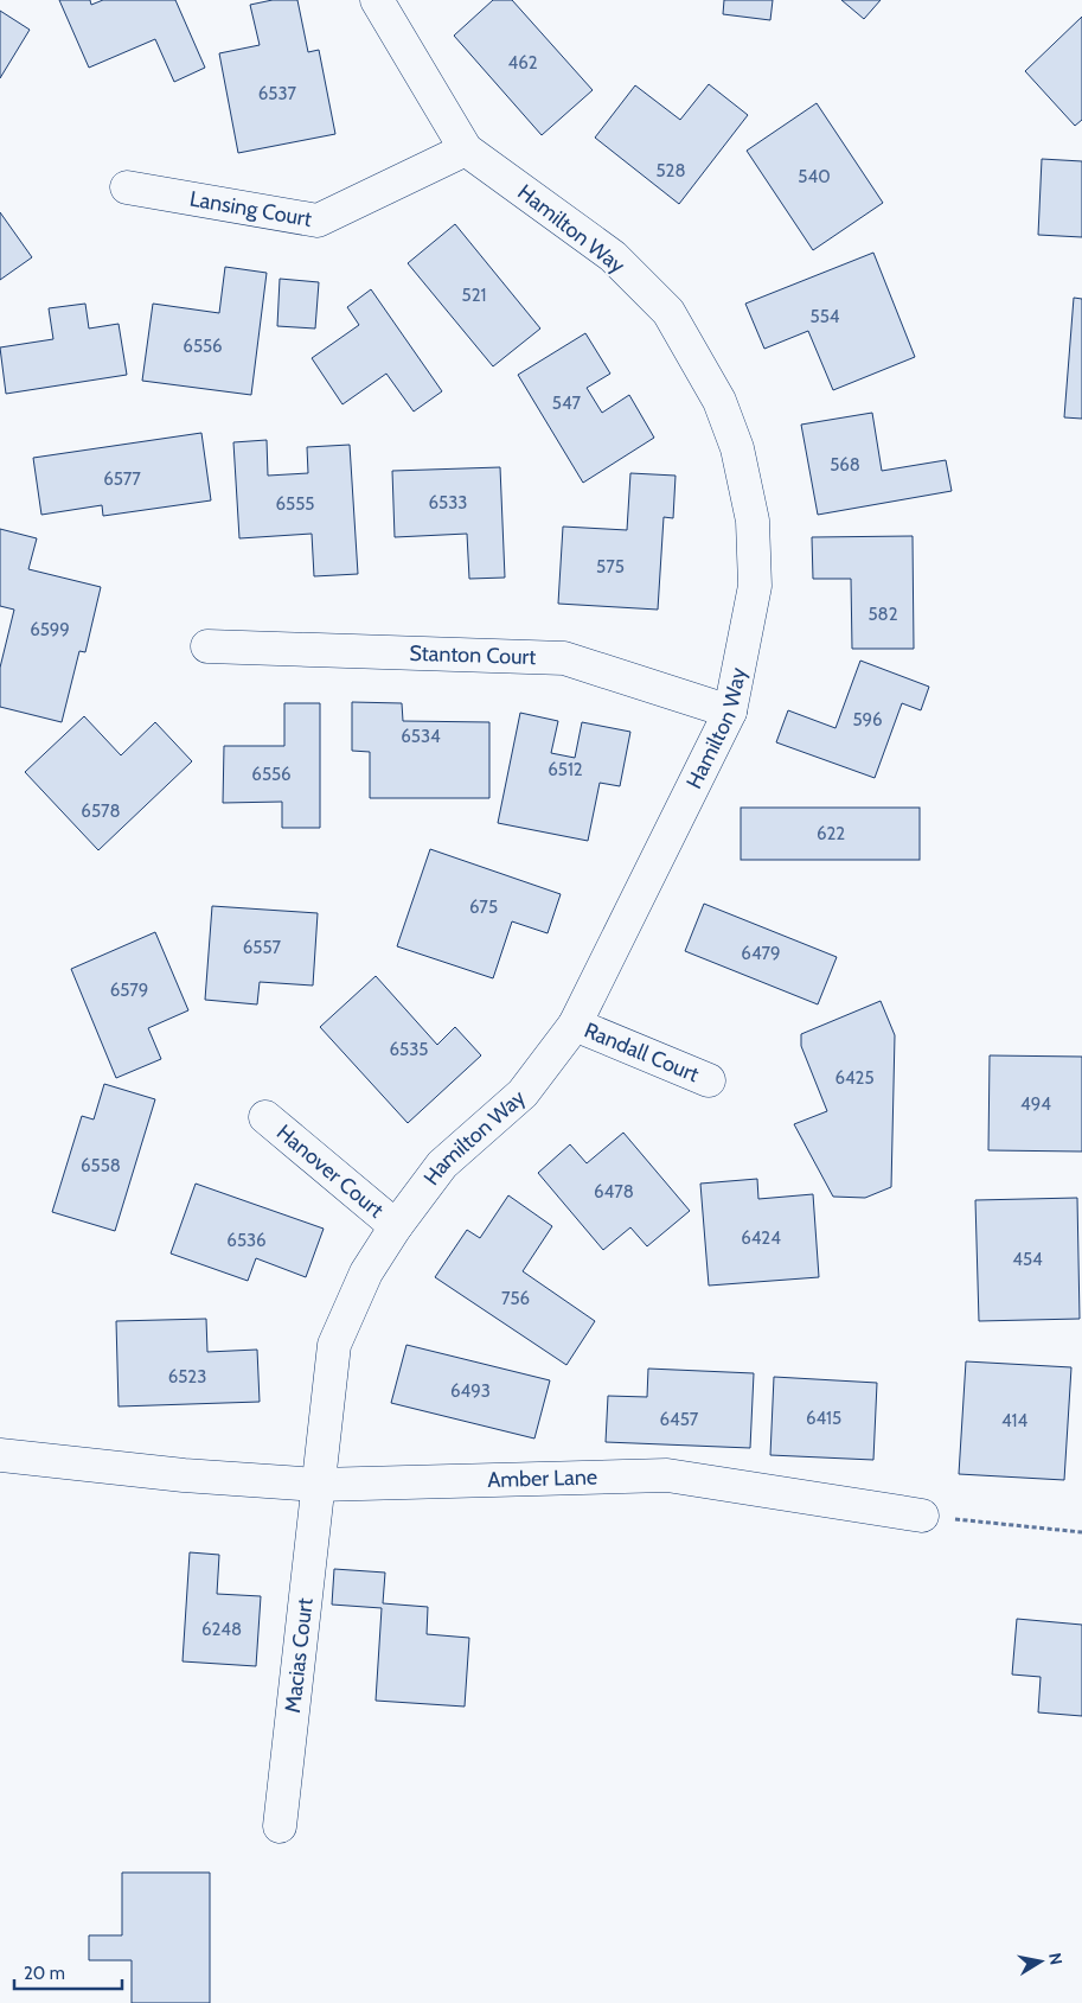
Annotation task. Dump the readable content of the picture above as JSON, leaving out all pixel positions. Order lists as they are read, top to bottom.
{
  "streets": {
    "street": [
      "Lansing Court",
      "Hamilton Way",
      "Stanton Court",
      "Randall Court",
      "Hanover Court",
      "Amber Lane",
      "Macias Court"
    ]
  },
  "crossings": [
    ["Lansing Court", "Hamilton Way"],
    ["Hamilton Way", "Stanton Court"],
    ["Hamilton Way", "Randall Court"],
    ["Hamilton Way", "Hanover Court"],
    ["Hamilton Way", "Amber Lane"],
    ["Hamilton Way", "Macias Court"],
    ["Amber Lane", "Macias Court"]
  ],
  "house_numbers": [
    "462",
    "6537",
    "528",
    "540",
    "521",
    "554",
    "6556",
    "547",
    "568",
    "6577",
    "6533",
    "6555",
    "575",
    "582",
    "6599",
    "596",
    "6534",
    "6512",
    "6556",
    "6578",
    "622",
    "675",
    "6557",
    "6479",
    "6579",
    "6535",
    "6425",
    "494",
    "6558",
    "6478",
    "6424",
    "6536",
    "454",
    "756",
    "6523",
    "6493",
    "6415",
    "6457",
    "414",
    "6248"
  ],
  "scale_bar": "20 m",
  "north": "right"
}
